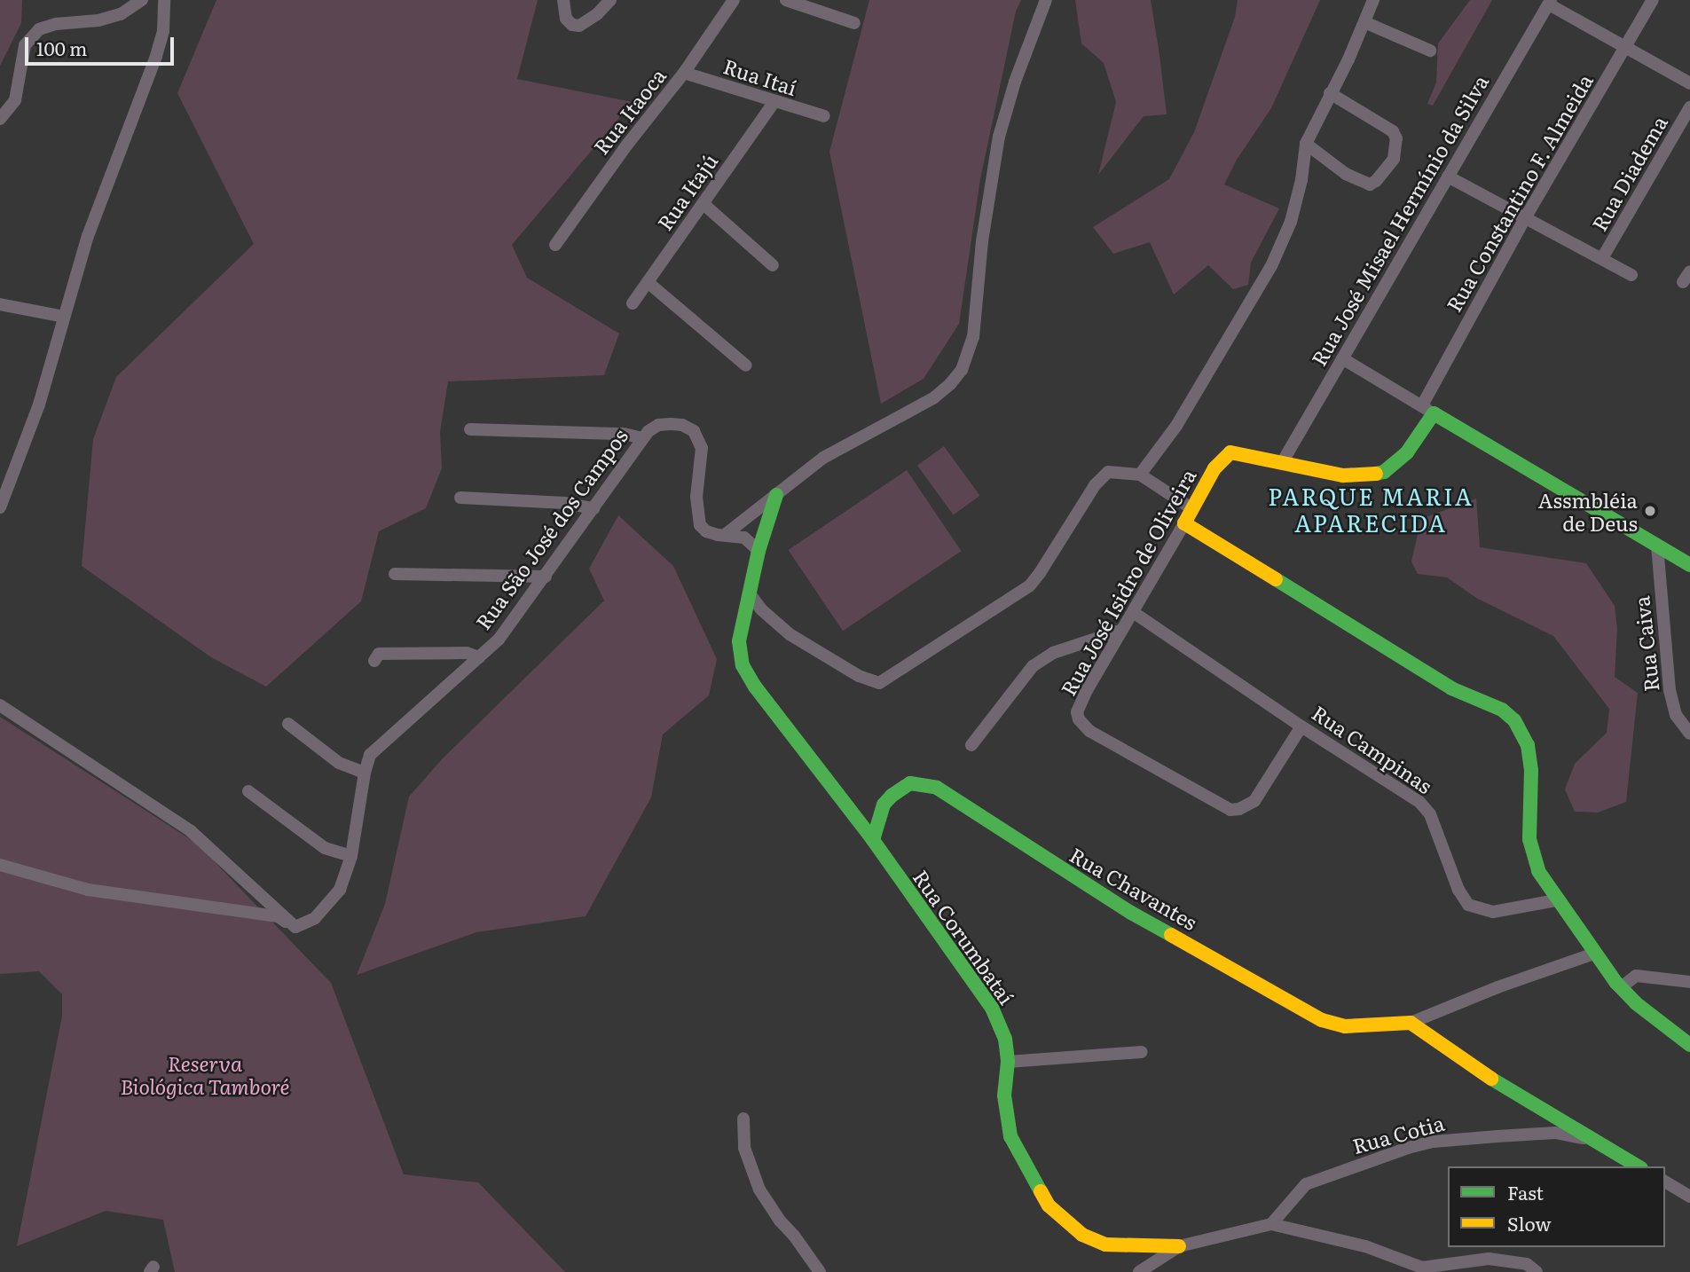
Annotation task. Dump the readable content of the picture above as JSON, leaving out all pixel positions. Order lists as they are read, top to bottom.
{
  "streets": {
    "street": [
      "Rua Itaí",
      "Rua Itaoca",
      "Rua Diadema",
      "Rua Itajú",
      "Rua Constantino F. Almeida",
      "Rua José Misael Hermínio da Silva",
      "Rua São José dos Campos",
      "Rua José Isidro de Oliveira",
      "Rua Caiva",
      "Rua Campinas",
      "Rua Chavantes",
      "Rua Corumbataí",
      "Rua Cotia"
    ]
  },
  "crossings": [
    ["Rua Itaí", "Rua Itaoca"],
    ["Rua Itaí", "Rua Itajú"],
    ["Rua Constantino F. Almeida", "Rua José Isidro de Oliveira"],
    ["Rua José Misael Hermínio da Silva", "Rua José Isidro de Oliveira"],
    ["Rua São José dos Campos", "Rua Corumbataí"],
    ["Rua José Isidro de Oliveira", "Rua Campinas"],
    ["Rua Chavantes", "Rua Corumbataí"]
  ],
  "districts": ["PARQUE MARIA APARECIDA"],
  "parks": ["Reserva Biológica Tamboré"],
  "places": ["Assmbléia de Deus"],
  "legend": ["Fast", "Slow"],
  "scale_bar": "100 m"
}
